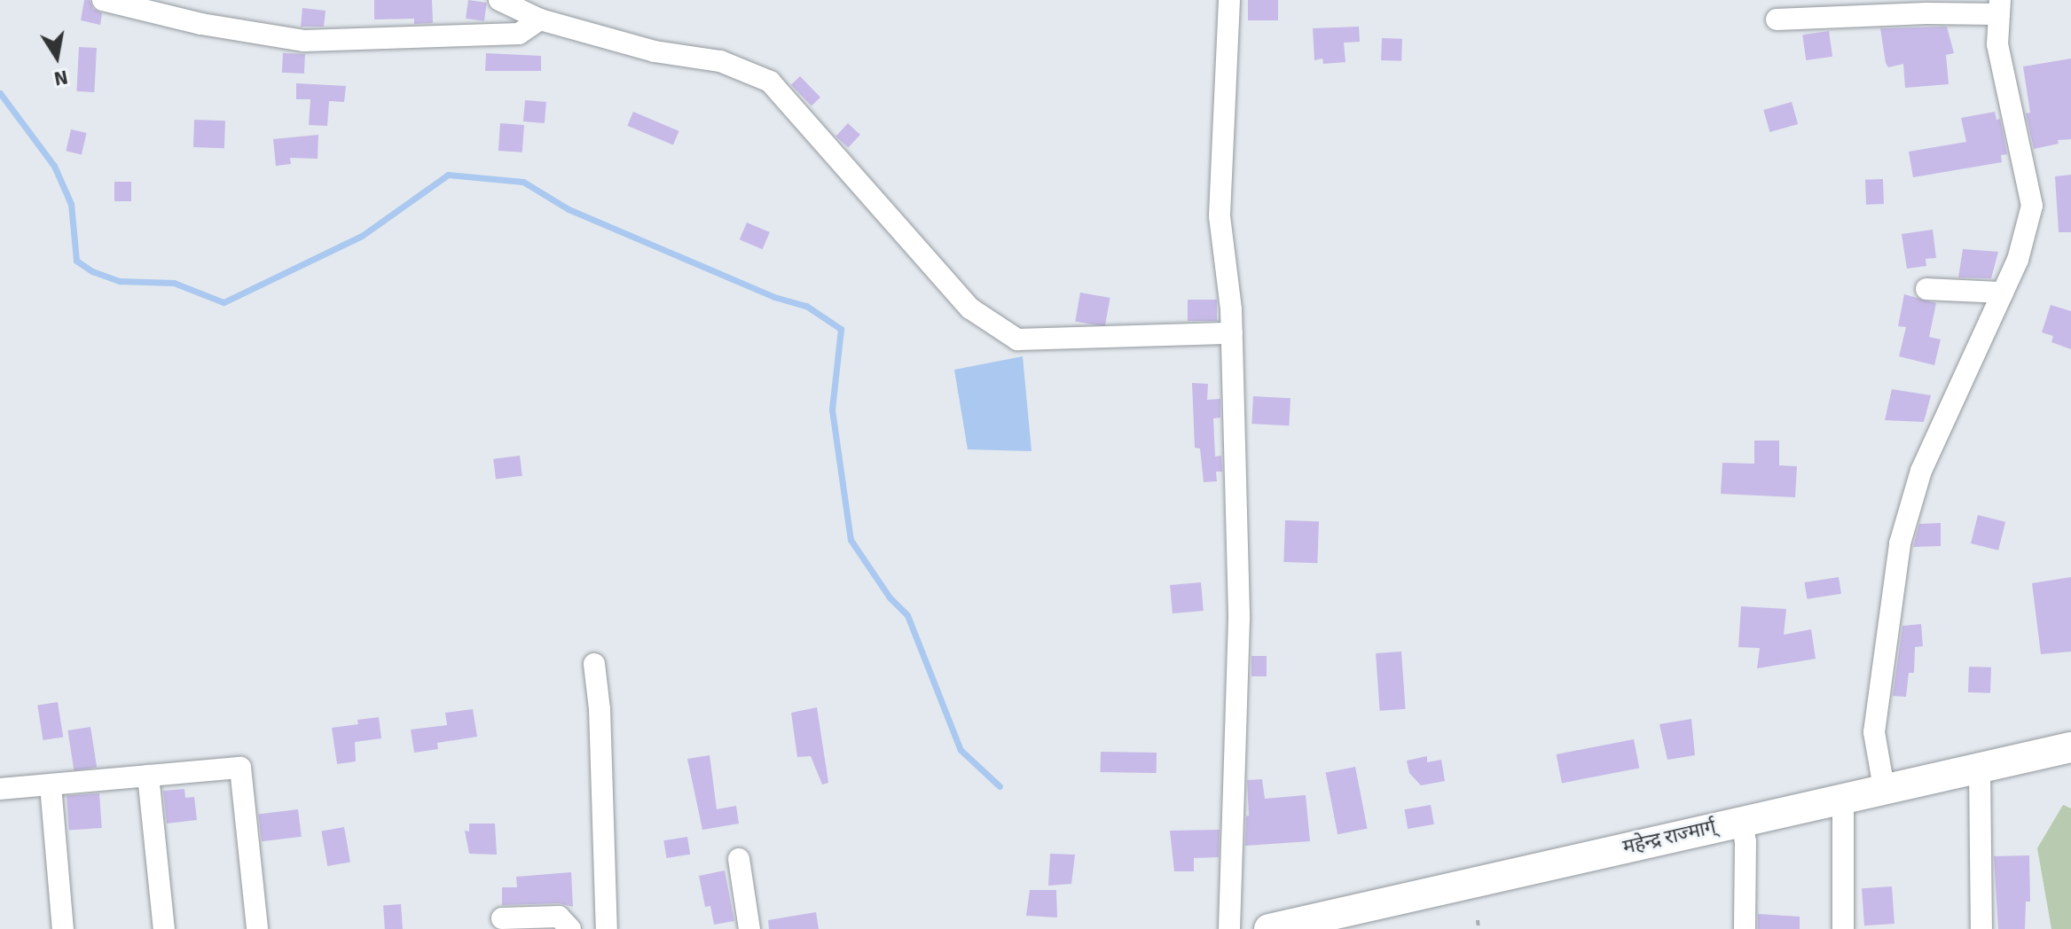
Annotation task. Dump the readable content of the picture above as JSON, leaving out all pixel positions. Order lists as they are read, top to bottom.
{
  "streets": {
    "highway": ["महेन्द्र राज्मार्ग्"]
  },
  "north": "bottom"
}
